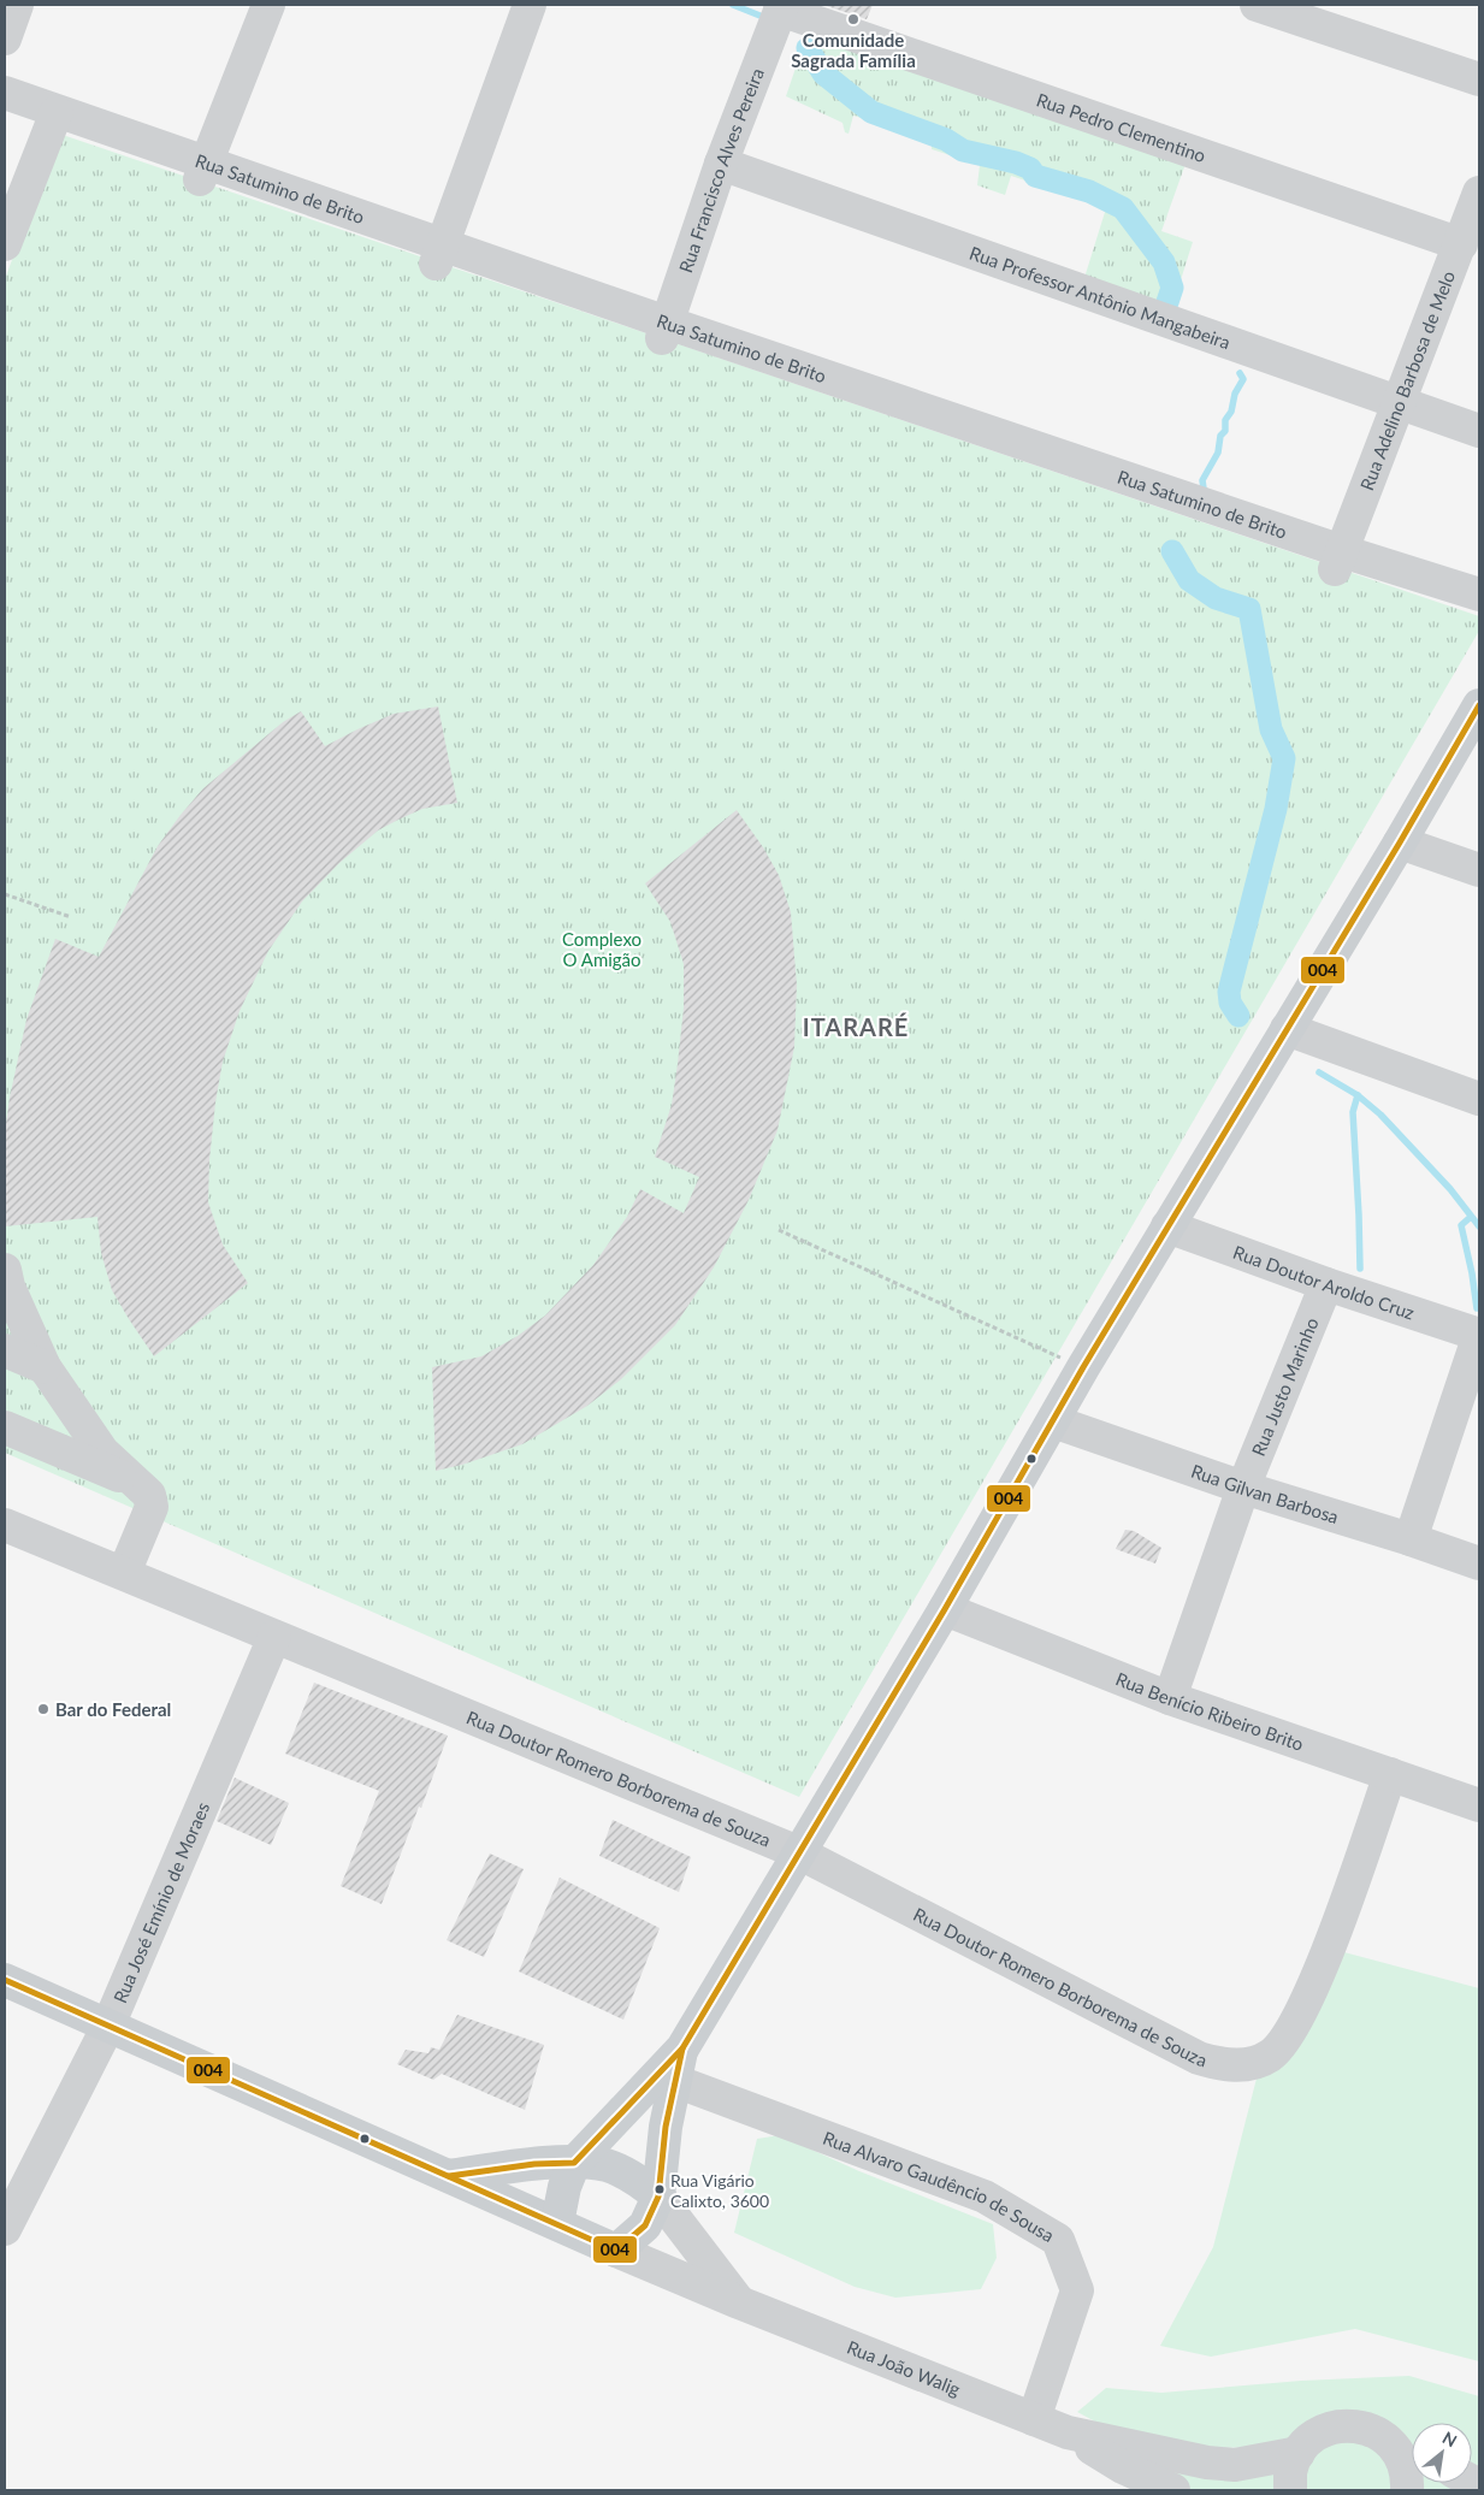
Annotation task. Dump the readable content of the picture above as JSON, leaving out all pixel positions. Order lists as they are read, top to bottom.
{
  "streets": {
    "main road": ["Rua João Walig"],
    "street": [
      "Rua Pedro Clementino",
      "Rua Francisco Alves Pereira",
      "Rua Satumino de Brito",
      "Rua Professor Antônio Mangabeira",
      "Rua Adelino Barbosa de Melo",
      "Rua Doutor Aroldo Cruz",
      "Rua Justo Marinho",
      "Rua Gilvan Barbosa",
      "Rua Benício Ribeiro Brito",
      "Rua Doutor Romero Borborema de Souza",
      "Rua José Emínio de Moraes",
      "Rua Alvaro Gaudêncio de Sousa"
    ]
  },
  "crossings": [
    ["Rua Pedro Clementino", "Rua Francisco Alves Pereira"],
    ["Rua Pedro Clementino", "Rua Adelino Barbosa de Melo"],
    ["Rua Francisco Alves Pereira", "Rua Satumino de Brito"],
    ["Rua Francisco Alves Pereira", "Rua Professor Antônio Mangabeira"],
    ["Rua Satumino de Brito", "Rua Adelino Barbosa de Melo"],
    ["Rua Professor Antônio Mangabeira", "Rua Adelino Barbosa de Melo"],
    ["Rua Doutor Aroldo Cruz", "Rua Justo Marinho"],
    ["Rua Justo Marinho", "Rua Gilvan Barbosa"],
    ["Rua Justo Marinho", "Rua Benício Ribeiro Brito"],
    ["Rua Benício Ribeiro Brito", "Rua Doutor Romero Borborema de Souza"],
    ["Rua Doutor Romero Borborema de Souza", "Rua José Emínio de Moraes"],
    ["Rua José Emínio de Moraes", "Rua João Walig"],
    ["Rua Alvaro Gaudêncio de Sousa", "Rua João Walig"]
  ],
  "districts": ["ITARARÉ"],
  "parks": ["Complexo O Amigão"],
  "places": ["Comunidade Sagrada Família", "Bar do Federal", "Rua Vigário Calixto, 3600"],
  "lines": ["transit line 004"],
  "north": "top right"
}
